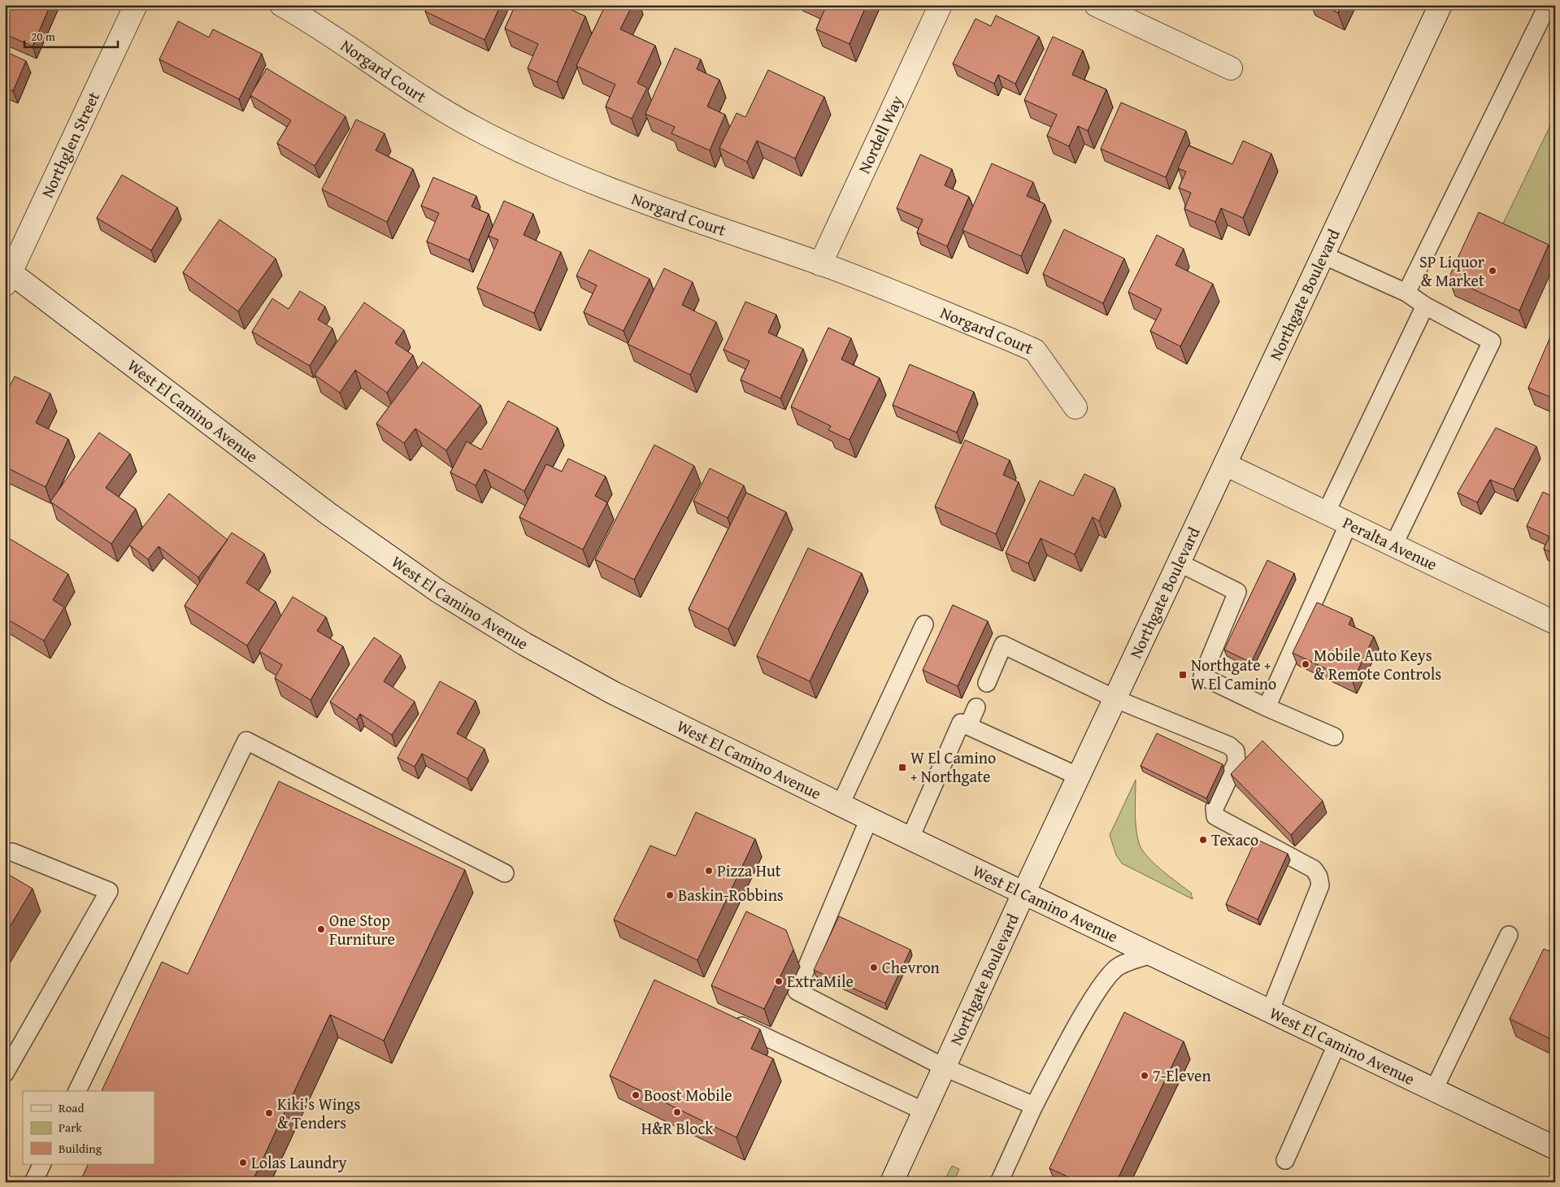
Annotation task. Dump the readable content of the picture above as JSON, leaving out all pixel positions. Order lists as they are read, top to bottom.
{
  "streets": {
    "main road": [
      "Norgard Court",
      "Nordell Way",
      "Northglen Street",
      "Northgate Boulevard",
      "West El Camino Avenue",
      "Peralta Avenue"
    ]
  },
  "crossings": [
    ["Norgard Court", "Nordell Way"],
    ["Northglen Street", "West El Camino Avenue"],
    ["Northgate Boulevard", "West El Camino Avenue"],
    ["Northgate Boulevard", "Peralta Avenue"]
  ],
  "places": {
    "other": [
      "SP Liquor & Market",
      "Mobile Auto Keys & Remote Controls",
      "Texaco",
      "Pizza Hut",
      "Baskin-Robbins",
      "One Stop Furniture",
      "Chevron",
      "ExtraMile",
      "7-Eleven",
      "Boost Mobile",
      "H&R Block",
      "Kiki's Wings & Tenders",
      "Lolas Laundry"
    ],
    "transit": ["Northgate + W El Camino", "W El Camino + Northgate"]
  },
  "legend": ["Road", "Park", "Building"],
  "scale_bar": "20 m"
}
